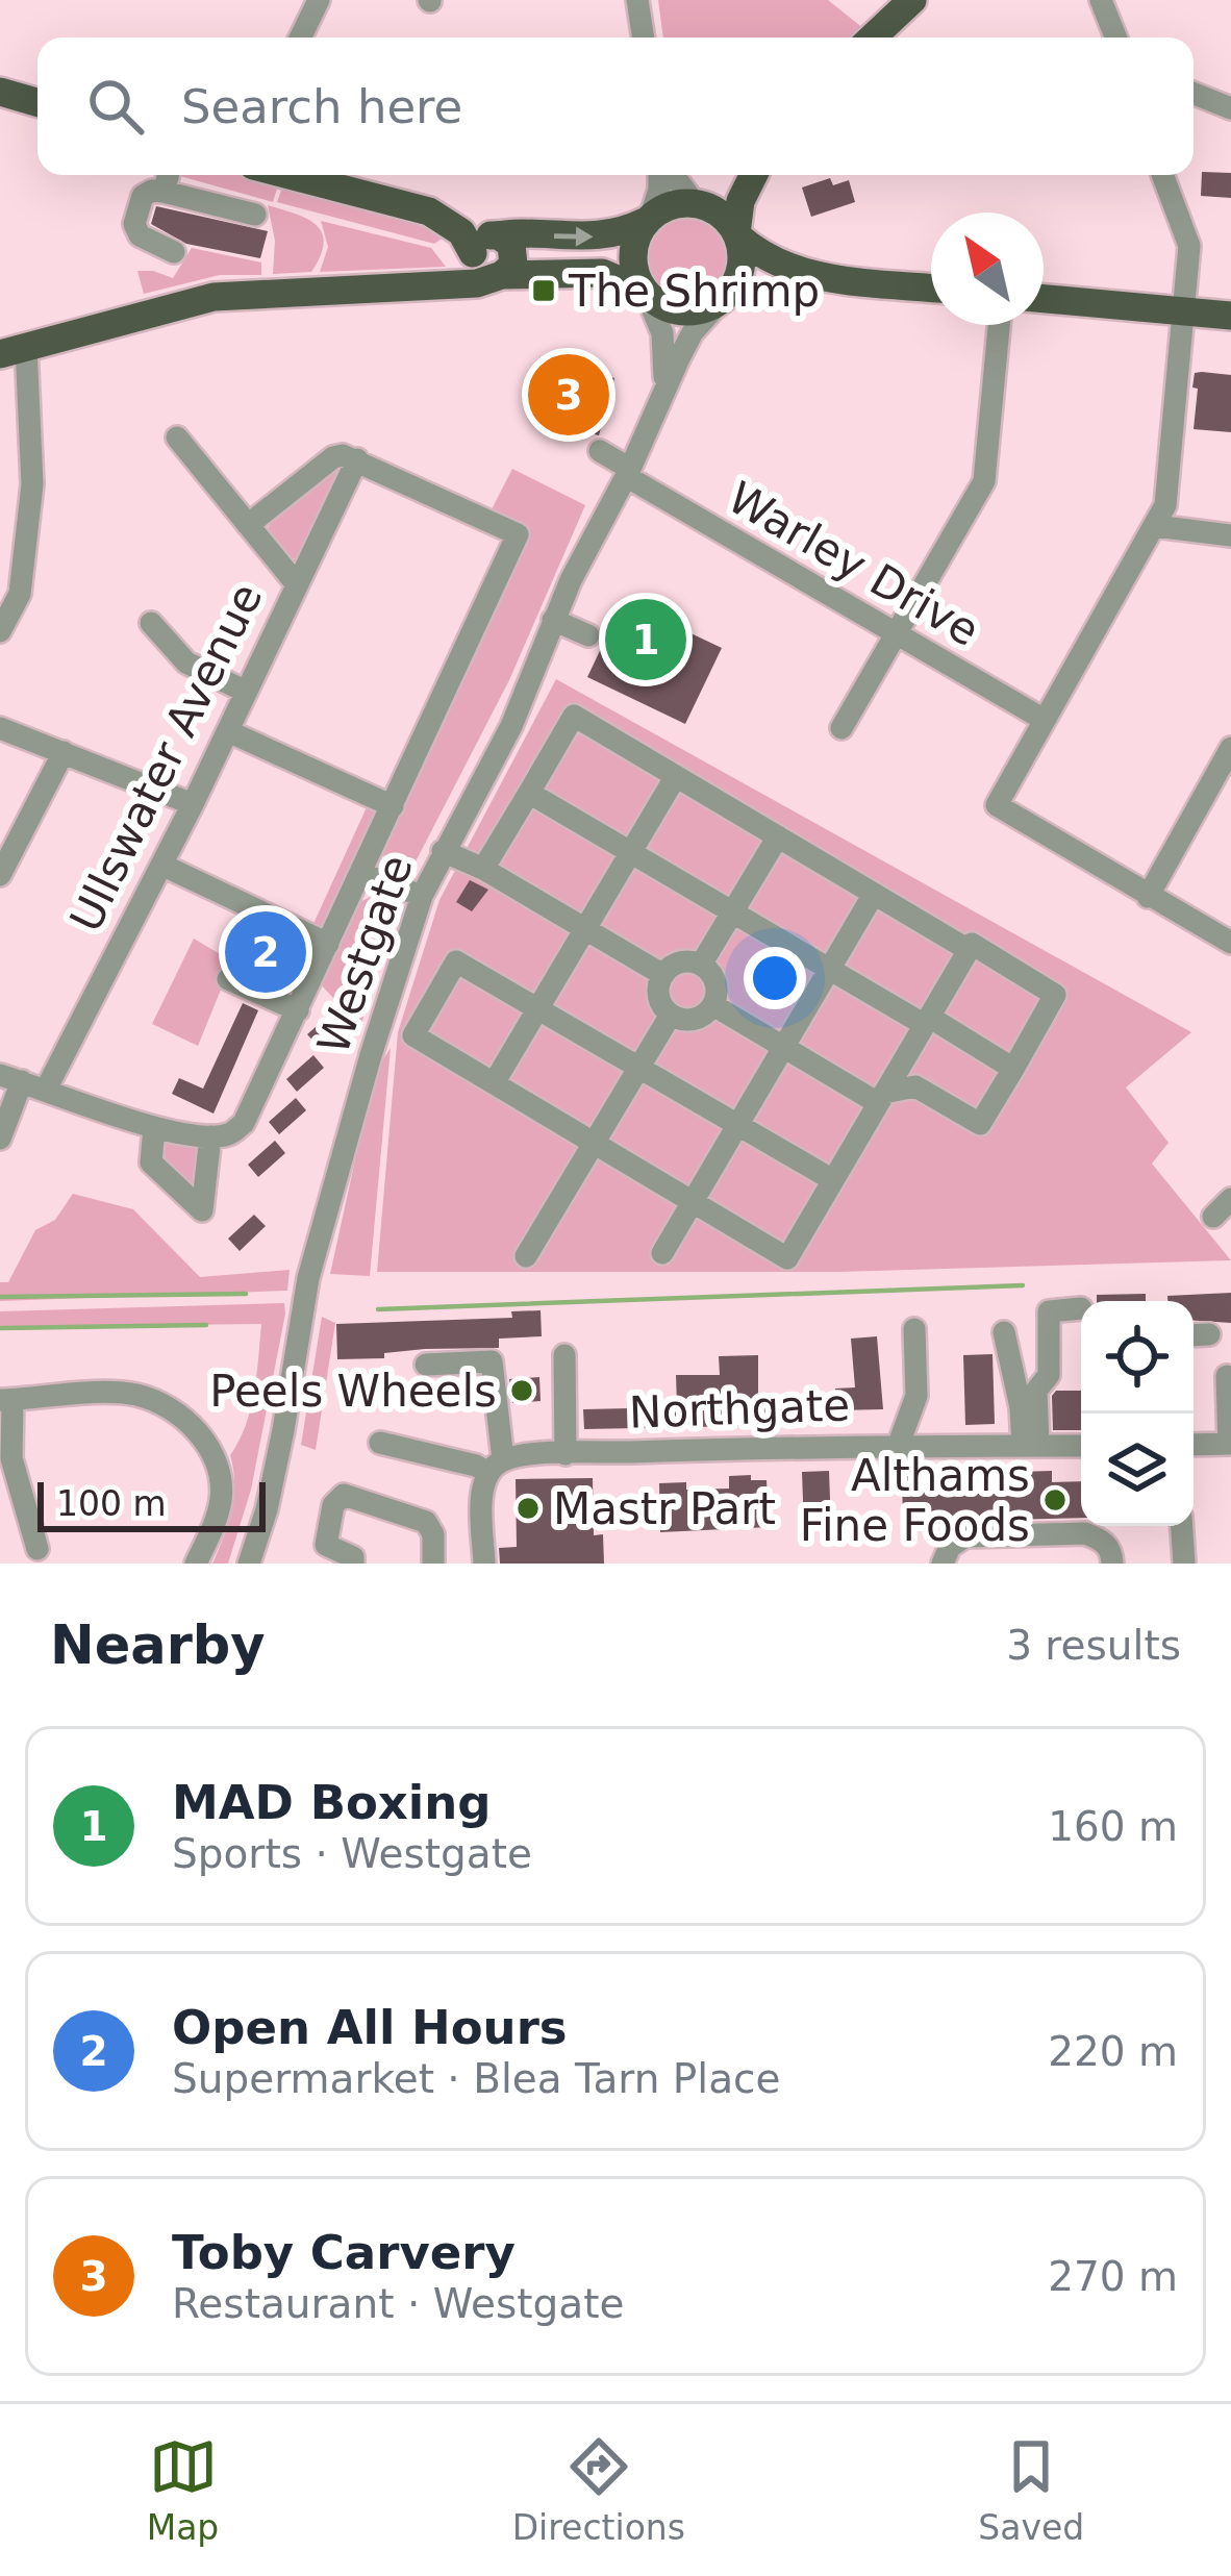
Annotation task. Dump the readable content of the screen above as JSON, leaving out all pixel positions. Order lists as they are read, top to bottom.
{
  "streets": {
    "street": [
      "Warley Drive",
      "Ullswater Avenue",
      "Westgate",
      "Northgate"
    ]
  },
  "crossings": [
    ["Warley Drive", "Westgate"]
  ],
  "places": {
    "transit": ["The Shrimp"],
    "other": ["Peels Wheels", "Althams Fine Foods", "Mastr Part"]
  },
  "scale_bar": "100 m",
  "north": "top left",
  "page": {
    "search": "Search here",
    "pins": ["3", "1", "2"],
    "scale": "100 m",
    "heading": ["Nearby", "3 results"],
    "list": [
      {
        "mark": "1",
        "name": "MAD Boxing",
        "note": "Sports · Westgate",
        "value": "160 m"
      },
      {
        "mark": "2",
        "name": "Open All Hours",
        "note": "Supermarket · Blea Tarn Place",
        "value": "220 m"
      },
      {
        "mark": "3",
        "name": "Toby Carvery",
        "note": "Restaurant · Westgate",
        "value": "270 m"
      }
    ],
    "nav": ["Map", "Directions", "Saved"]
  }
}
